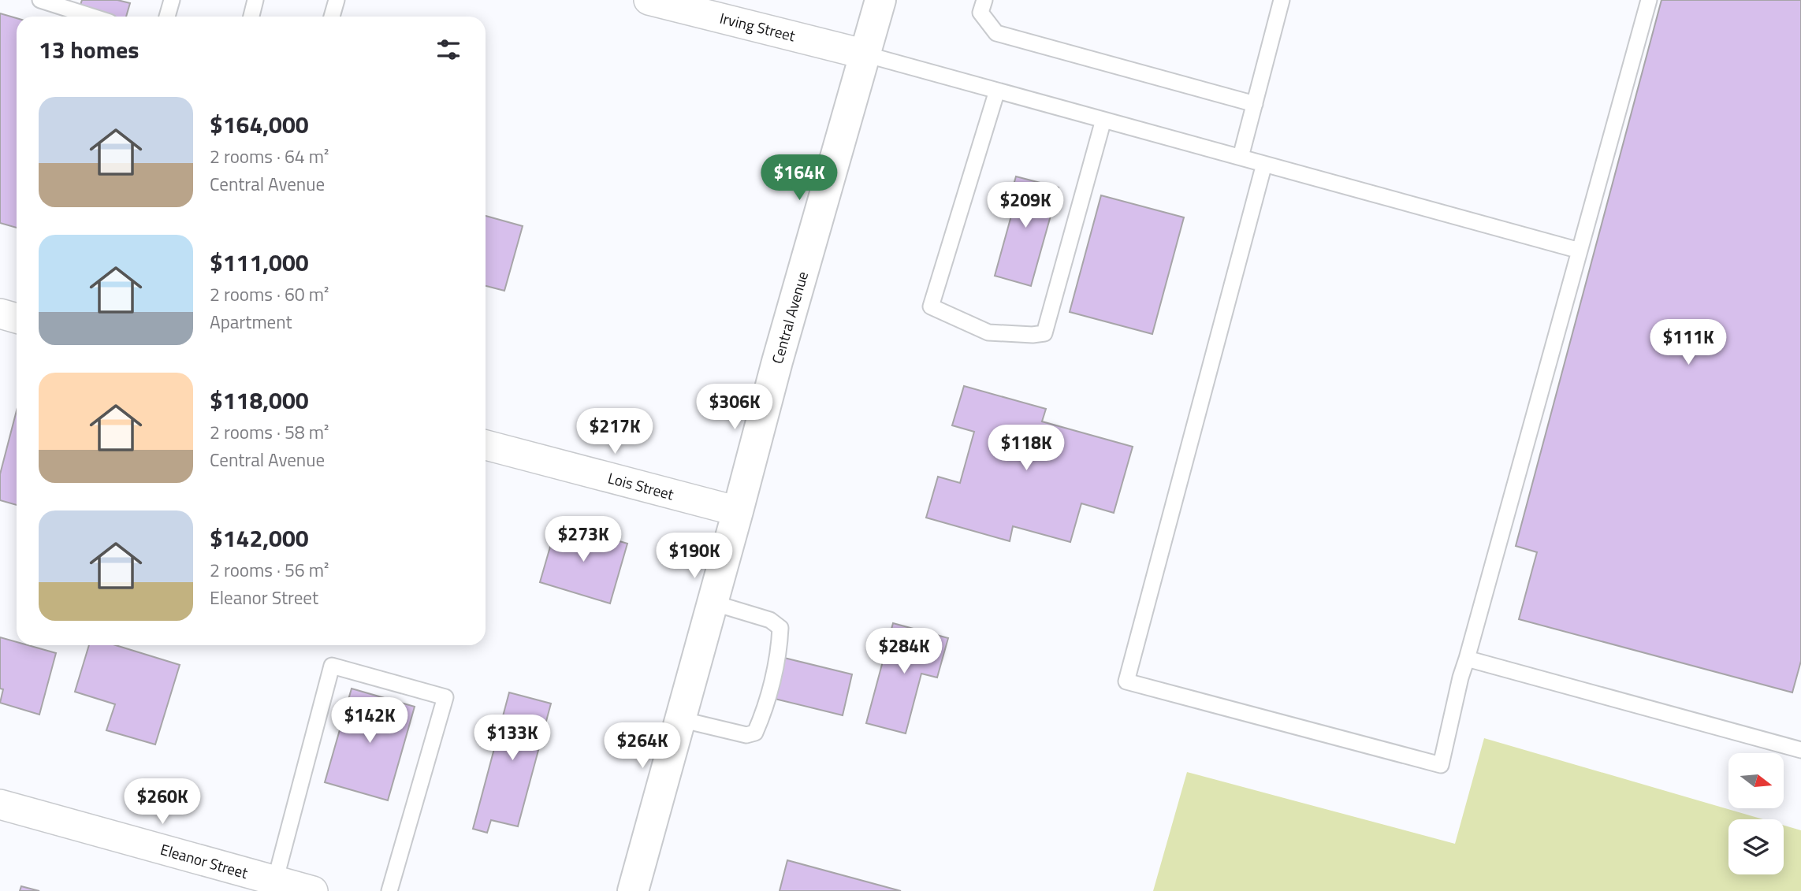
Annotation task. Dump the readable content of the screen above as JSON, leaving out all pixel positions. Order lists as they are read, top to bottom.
{
  "streets": {
    "main road": ["Central Avenue"],
    "street": ["Irving Street", "Lois Street", "Eleanor Street"]
  },
  "crossings": [
    ["Irving Street", "Central Avenue"],
    ["Central Avenue", "Lois Street"]
  ],
  "north": "right",
  "page": {
    "heading": "13 homes",
    "list": [
      {
        "name": "$164,000",
        "note": "2 rooms · 64 m² · Central Avenue"
      },
      {
        "name": "$111,000",
        "note": "2 rooms · 60 m² · Apartment"
      },
      {
        "name": "$118,000",
        "note": "2 rooms · 58 m² · Central Avenue"
      },
      {
        "name": "$142,000",
        "note": "2 rooms · 56 m² · Eleanor Street"
      }
    ],
    "price": [
      "$164K",
      "$209K",
      "$111K",
      "$306K",
      "$217K",
      "$118K",
      "$273K",
      "$190K",
      "$284K",
      "$142K",
      "$133K",
      "$264K",
      "$260K"
    ]
  }
}
